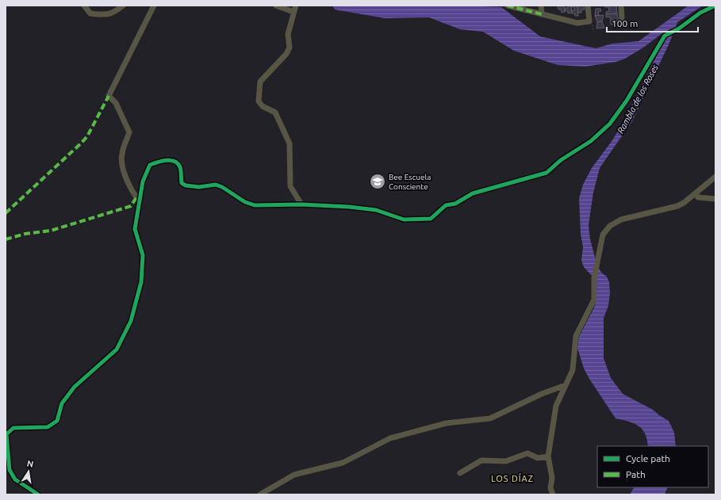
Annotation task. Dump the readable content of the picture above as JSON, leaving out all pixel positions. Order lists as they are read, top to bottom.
{
  "districts": ["LOS DÍAZ"],
  "water": ["Rambla de los Roses"],
  "places": {
    "school or university": ["Bee Escuela Consciente"]
  },
  "legend": ["Cycle path", "Path"],
  "scale_bar": "100 m",
  "north": "top"
}
